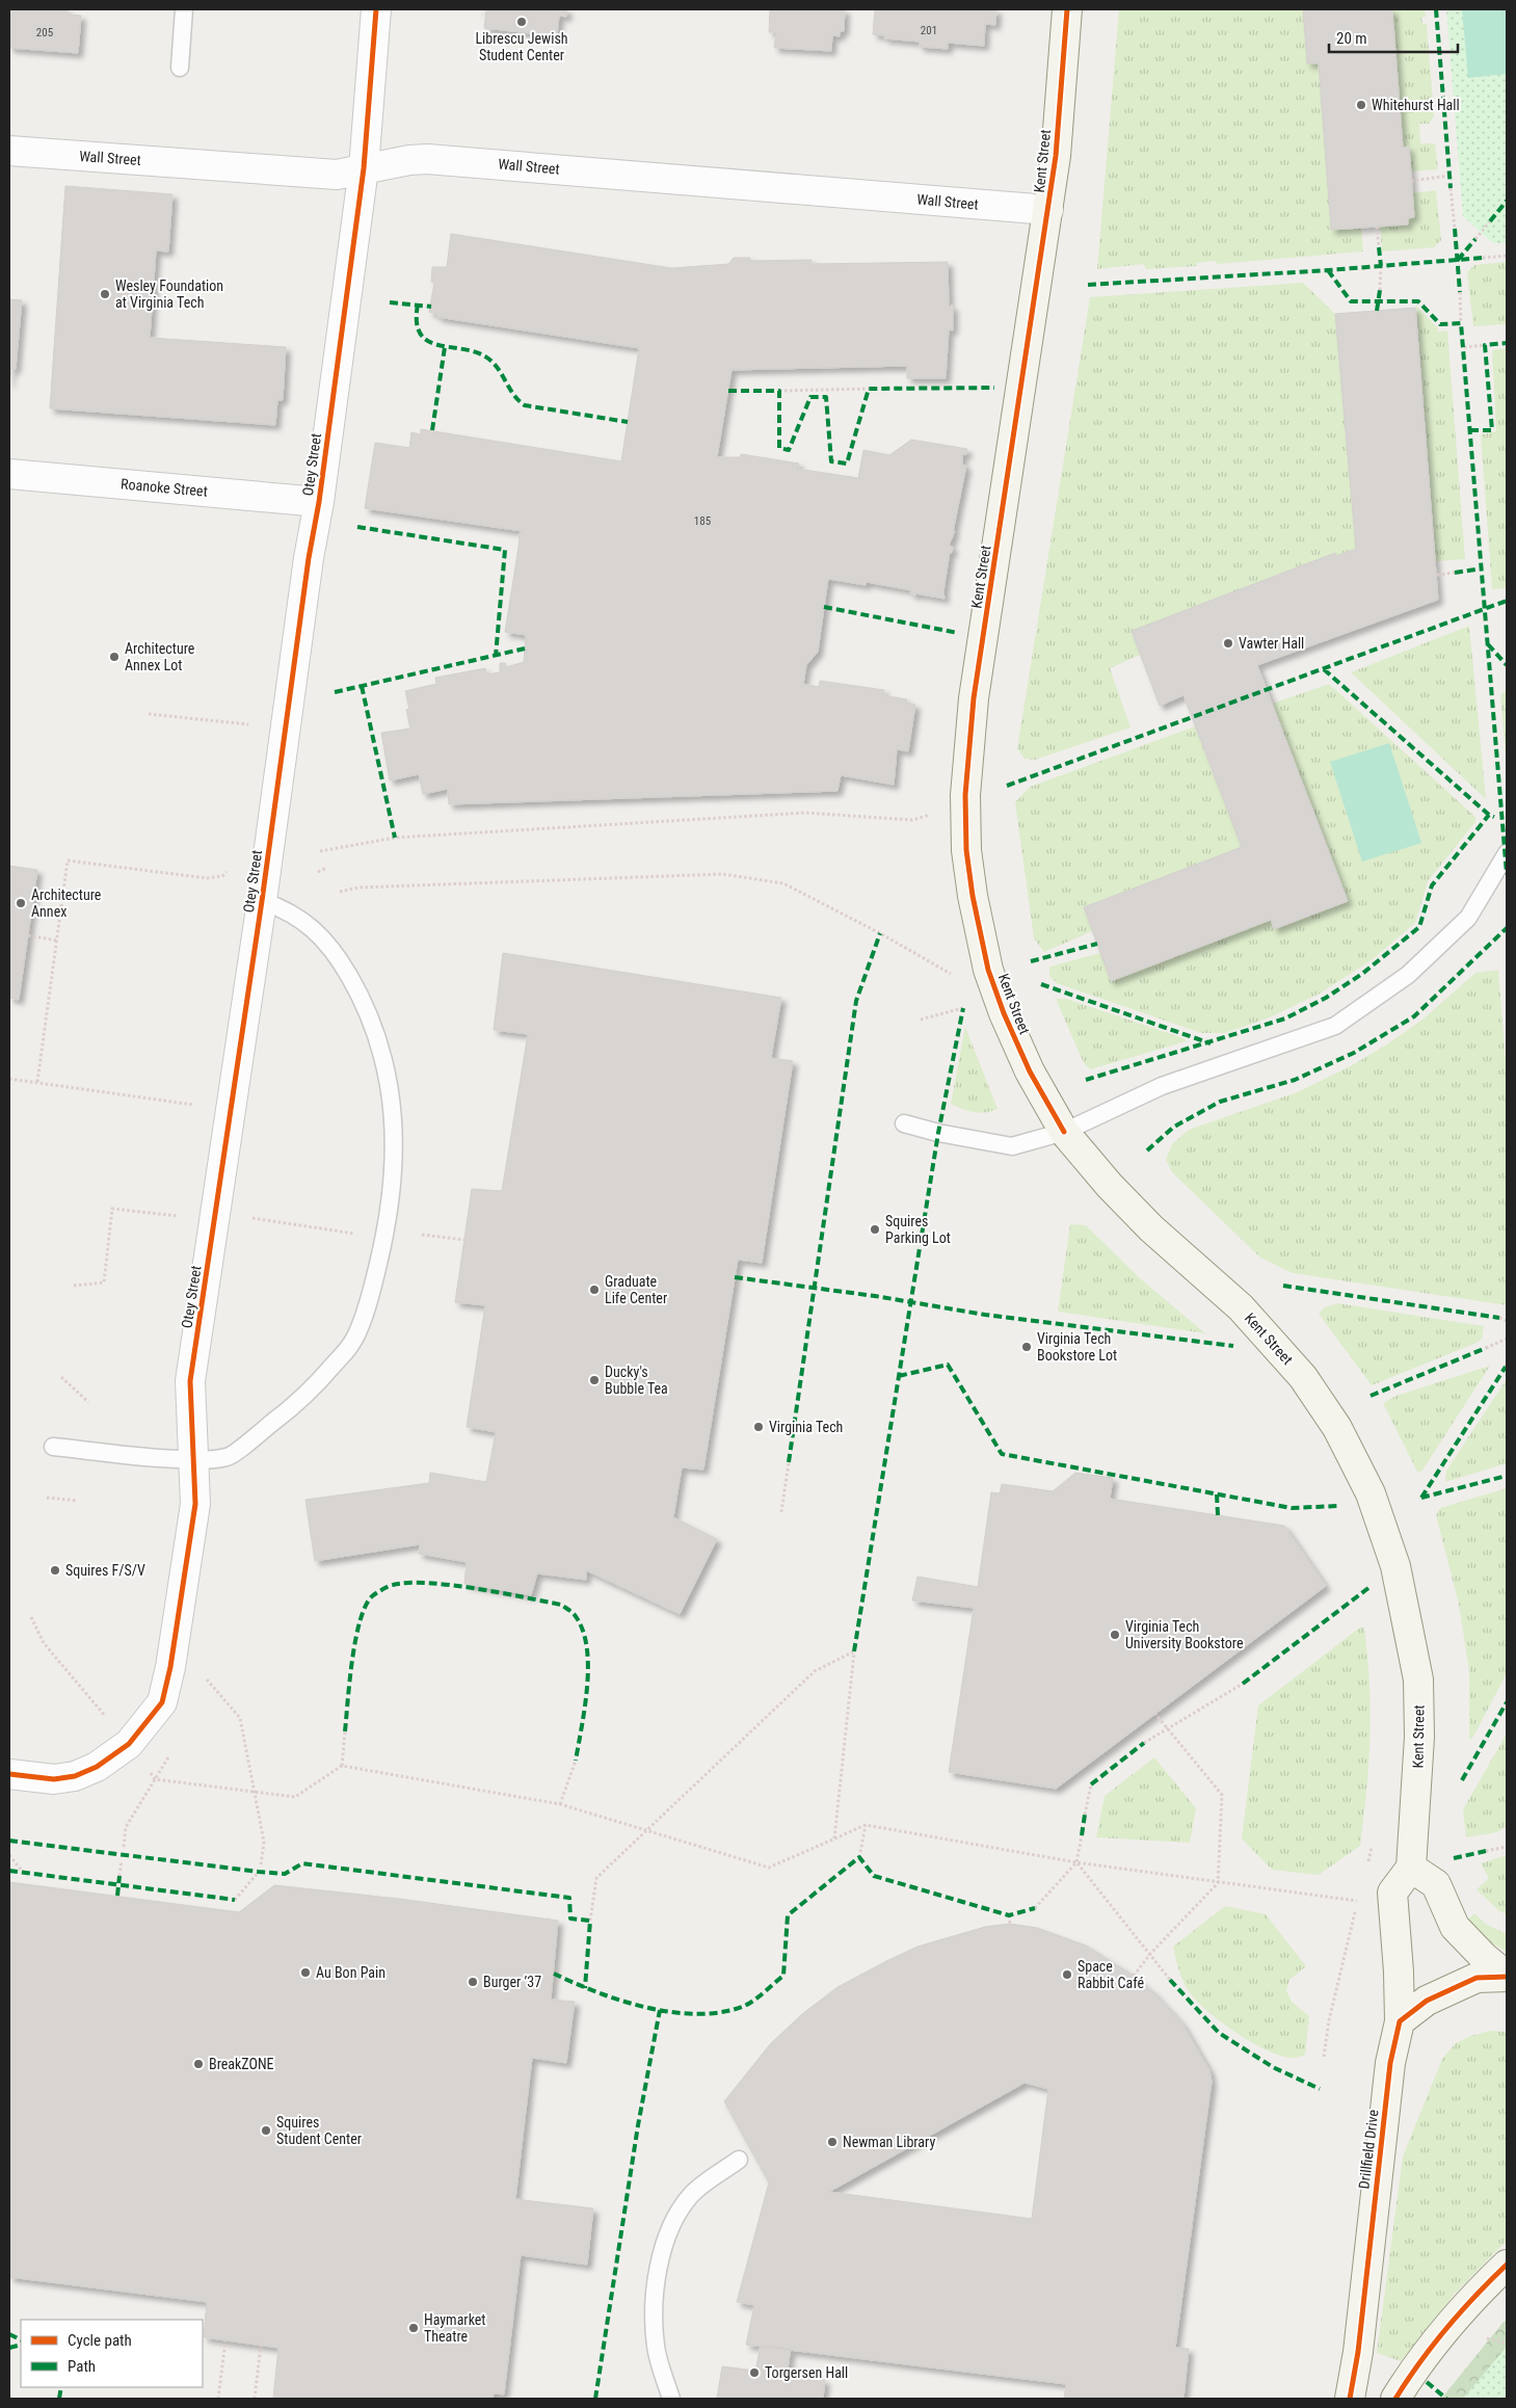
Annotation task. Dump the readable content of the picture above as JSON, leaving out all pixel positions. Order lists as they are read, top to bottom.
{
  "streets": {
    "street": [
      "Wall Street",
      "Kent Street",
      "Otey Street",
      "Roanoke Street",
      "Drillfield Drive"
    ]
  },
  "crossings": [
    ["Wall Street", "Kent Street"],
    ["Wall Street", "Otey Street"],
    ["Otey Street", "Roanoke Street"]
  ],
  "places": [
    "Librescu Jewish Student Center",
    "Whitehurst Hall",
    "Wesley Foundation at Virginia Tech",
    "Vawter Hall",
    "Architecture Annex Lot",
    "Architecture Annex",
    "Squires Parking Lot",
    "Graduate Life Center",
    "Virginia Tech Bookstore Lot",
    "Ducky's Bubble Tea",
    "Virginia Tech",
    "Squires F/S/V",
    "Virginia Tech University Bookstore",
    "Au Bon Pain",
    "Space Rabbit Café",
    "Burger ’37",
    "BreakZONE",
    "Squires Student Center",
    "Newman Library",
    "Haymarket Theatre",
    "Torgersen Hall"
  ],
  "house_numbers": ["201", "205", "185"],
  "legend": ["Cycle path", "Path"],
  "scale_bar": "20 m"
}
